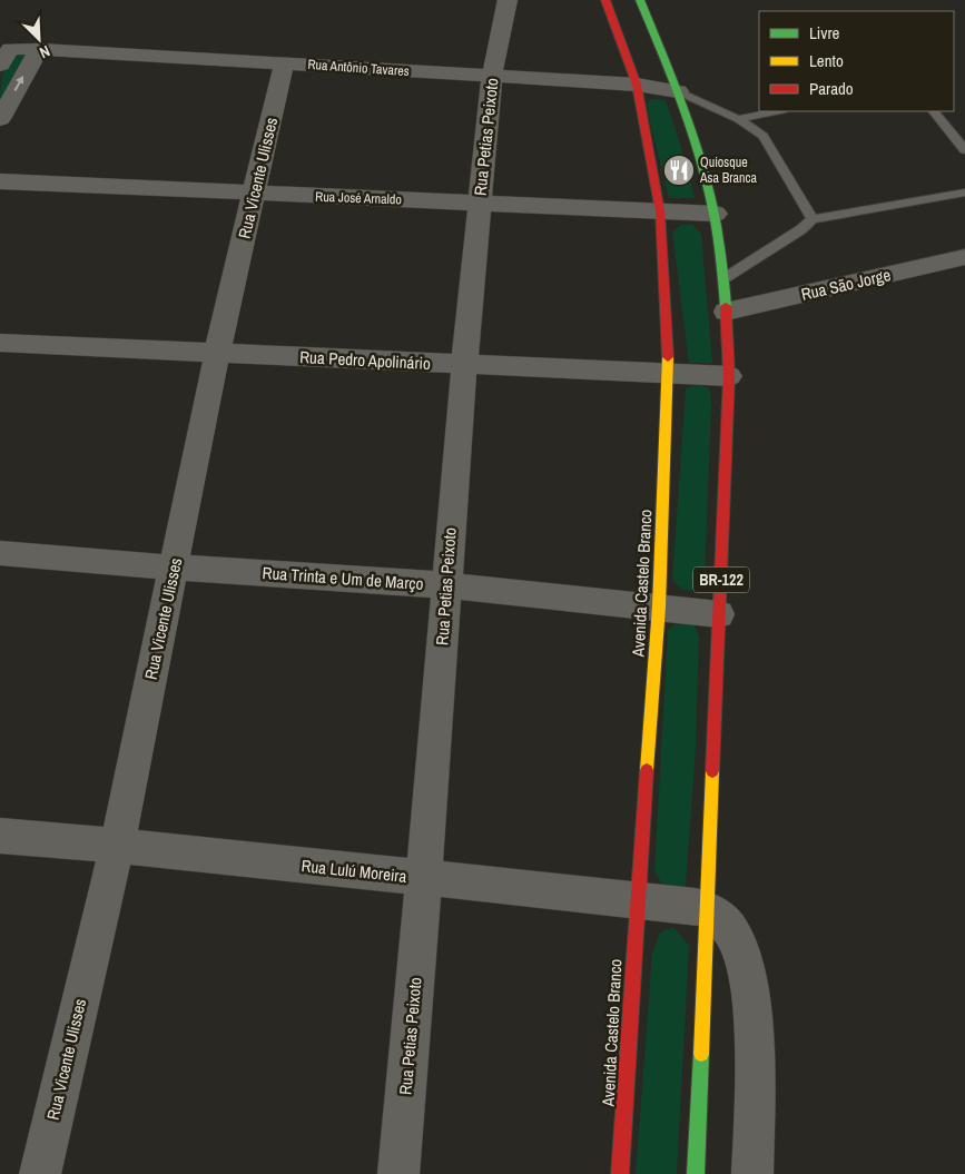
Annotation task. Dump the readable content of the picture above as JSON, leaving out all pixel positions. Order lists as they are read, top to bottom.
{
  "streets": {
    "main road": ["BR-122", "Avenida Castelo Branco"],
    "street": [
      "Rua Antônio Tavares",
      "Rua Petias Peixoto",
      "Rua Vicente Ulisses",
      "Rua José Arnaldo",
      "Rua São Jorge",
      "Rua Pedro Apolinário",
      "Rua Trinta e Um de Março",
      "Rua Lulú Moreira"
    ]
  },
  "crossings": [
    ["Rua Antônio Tavares", "Rua Petias Peixoto"],
    ["Rua Antônio Tavares", "Rua Vicente Ulisses"],
    ["Rua Antônio Tavares", "BR-122"],
    ["Rua Antônio Tavares", "Avenida Castelo Branco"],
    ["Rua Petias Peixoto", "Rua José Arnaldo"],
    ["Rua Petias Peixoto", "Rua Pedro Apolinário"],
    ["Rua Petias Peixoto", "Rua Trinta e Um de Março"],
    ["Rua Petias Peixoto", "Rua Lulú Moreira"],
    ["Rua Vicente Ulisses", "Rua José Arnaldo"],
    ["Rua Vicente Ulisses", "Rua Pedro Apolinário"],
    ["Rua Vicente Ulisses", "Rua Trinta e Um de Março"],
    ["Rua Vicente Ulisses", "Rua Lulú Moreira"],
    ["Rua José Arnaldo", "BR-122"],
    ["Rua José Arnaldo", "Avenida Castelo Branco"],
    ["Rua São Jorge", "BR-122"],
    ["Rua Pedro Apolinário", "BR-122"],
    ["Rua Pedro Apolinário", "Avenida Castelo Branco"],
    ["Rua Trinta e Um de Março", "BR-122"],
    ["Rua Trinta e Um de Março", "Avenida Castelo Branco"],
    ["BR-122", "Rua Lulú Moreira"],
    ["Avenida Castelo Branco", "Rua Lulú Moreira"]
  ],
  "places": {
    "restaurant": ["Quiosque Asa Branca"]
  },
  "legend": ["Livre", "Lento", "Parado"],
  "north": "bottom right"
}
